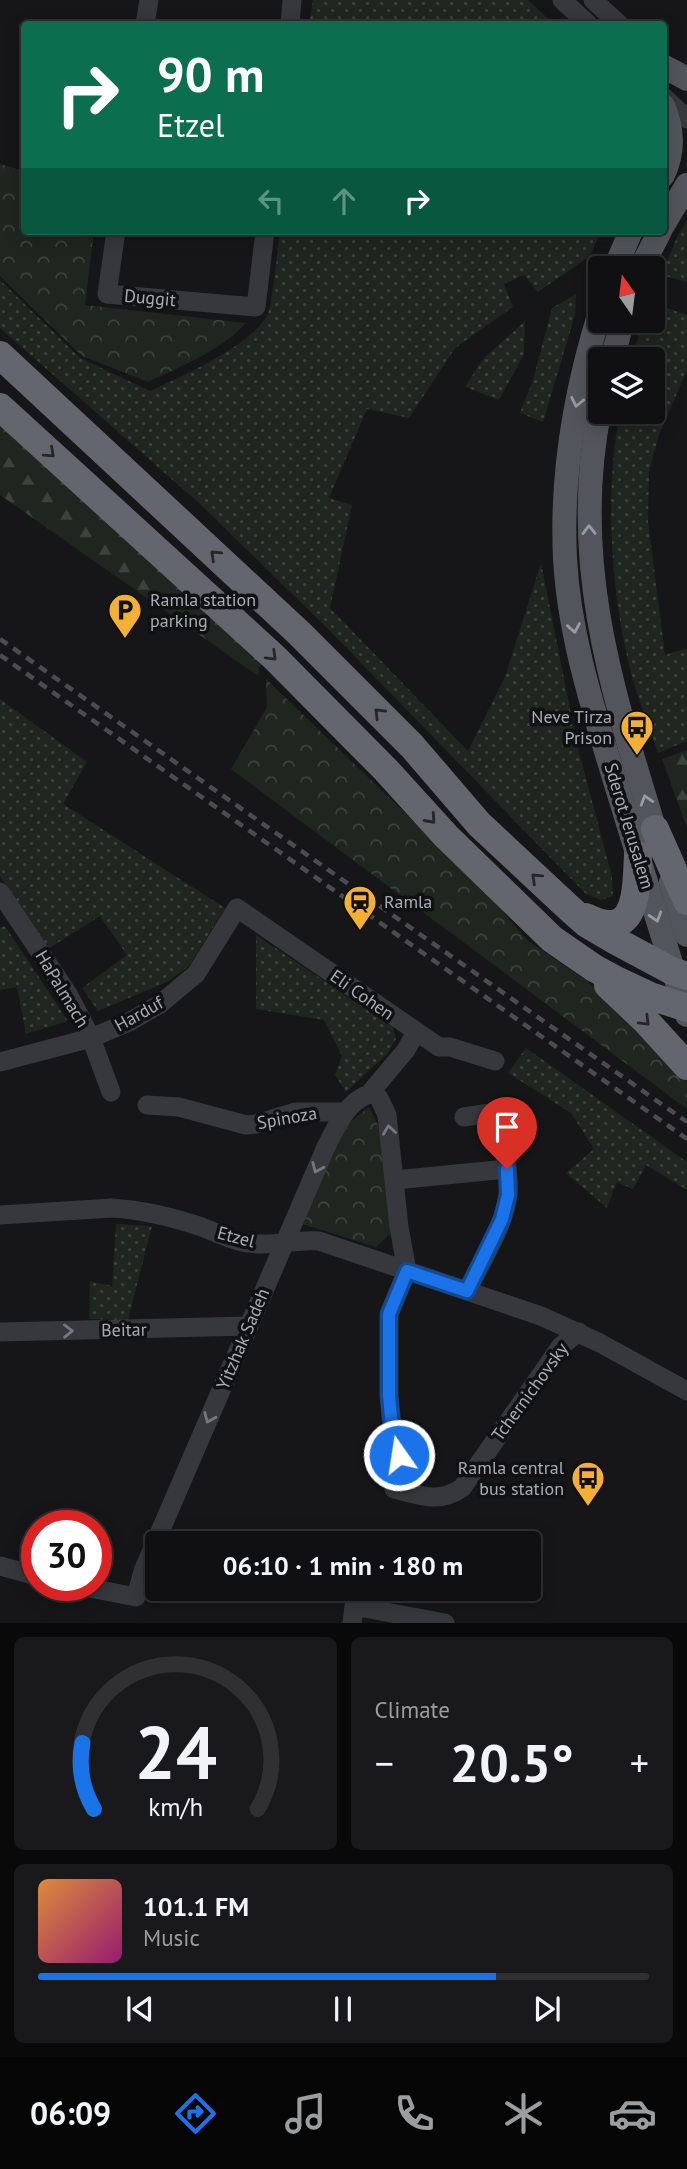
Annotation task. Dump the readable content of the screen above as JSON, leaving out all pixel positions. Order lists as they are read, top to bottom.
{
  "streets": {
    "main road": ["Sderot Jerusalem"],
    "street": [
      "Duggit",
      "HaPalmach",
      "Eli Cohen",
      "Harduf",
      "Spinoza",
      "Etzel",
      "Beitar",
      "Yitzhak Sadeh",
      "Tchernichovsky"
    ]
  },
  "crossings": [
    ["HaPalmach", "Harduf"],
    ["Eli Cohen", "Harduf"],
    ["Eli Cohen", "Yitzhak Sadeh"],
    ["Spinoza", "Yitzhak Sadeh"],
    ["Etzel", "Yitzhak Sadeh"],
    ["Etzel", "Tchernichovsky"],
    ["Beitar", "Yitzhak Sadeh"]
  ],
  "one_way": ["Beitar", "Yitzhak Sadeh"],
  "places": {
    "parking": ["Ramla station parking"],
    "bus stop": ["Neve Tirza Prison", "Ramla central bus station"],
    "station": ["Ramla"]
  },
  "north": "top",
  "page": {
    "turn": ["90 m", "Etzel"],
    "limit": "30",
    "trip": "06:10 · 1 min · 180 m",
    "tile": "Climate",
    "heat": ["−", "20.5°", "+"],
    "song": ["101.1 FM", "Music"],
    "tabs": "06:09",
    "gauge": ["24", "km/h"]
  }
}
